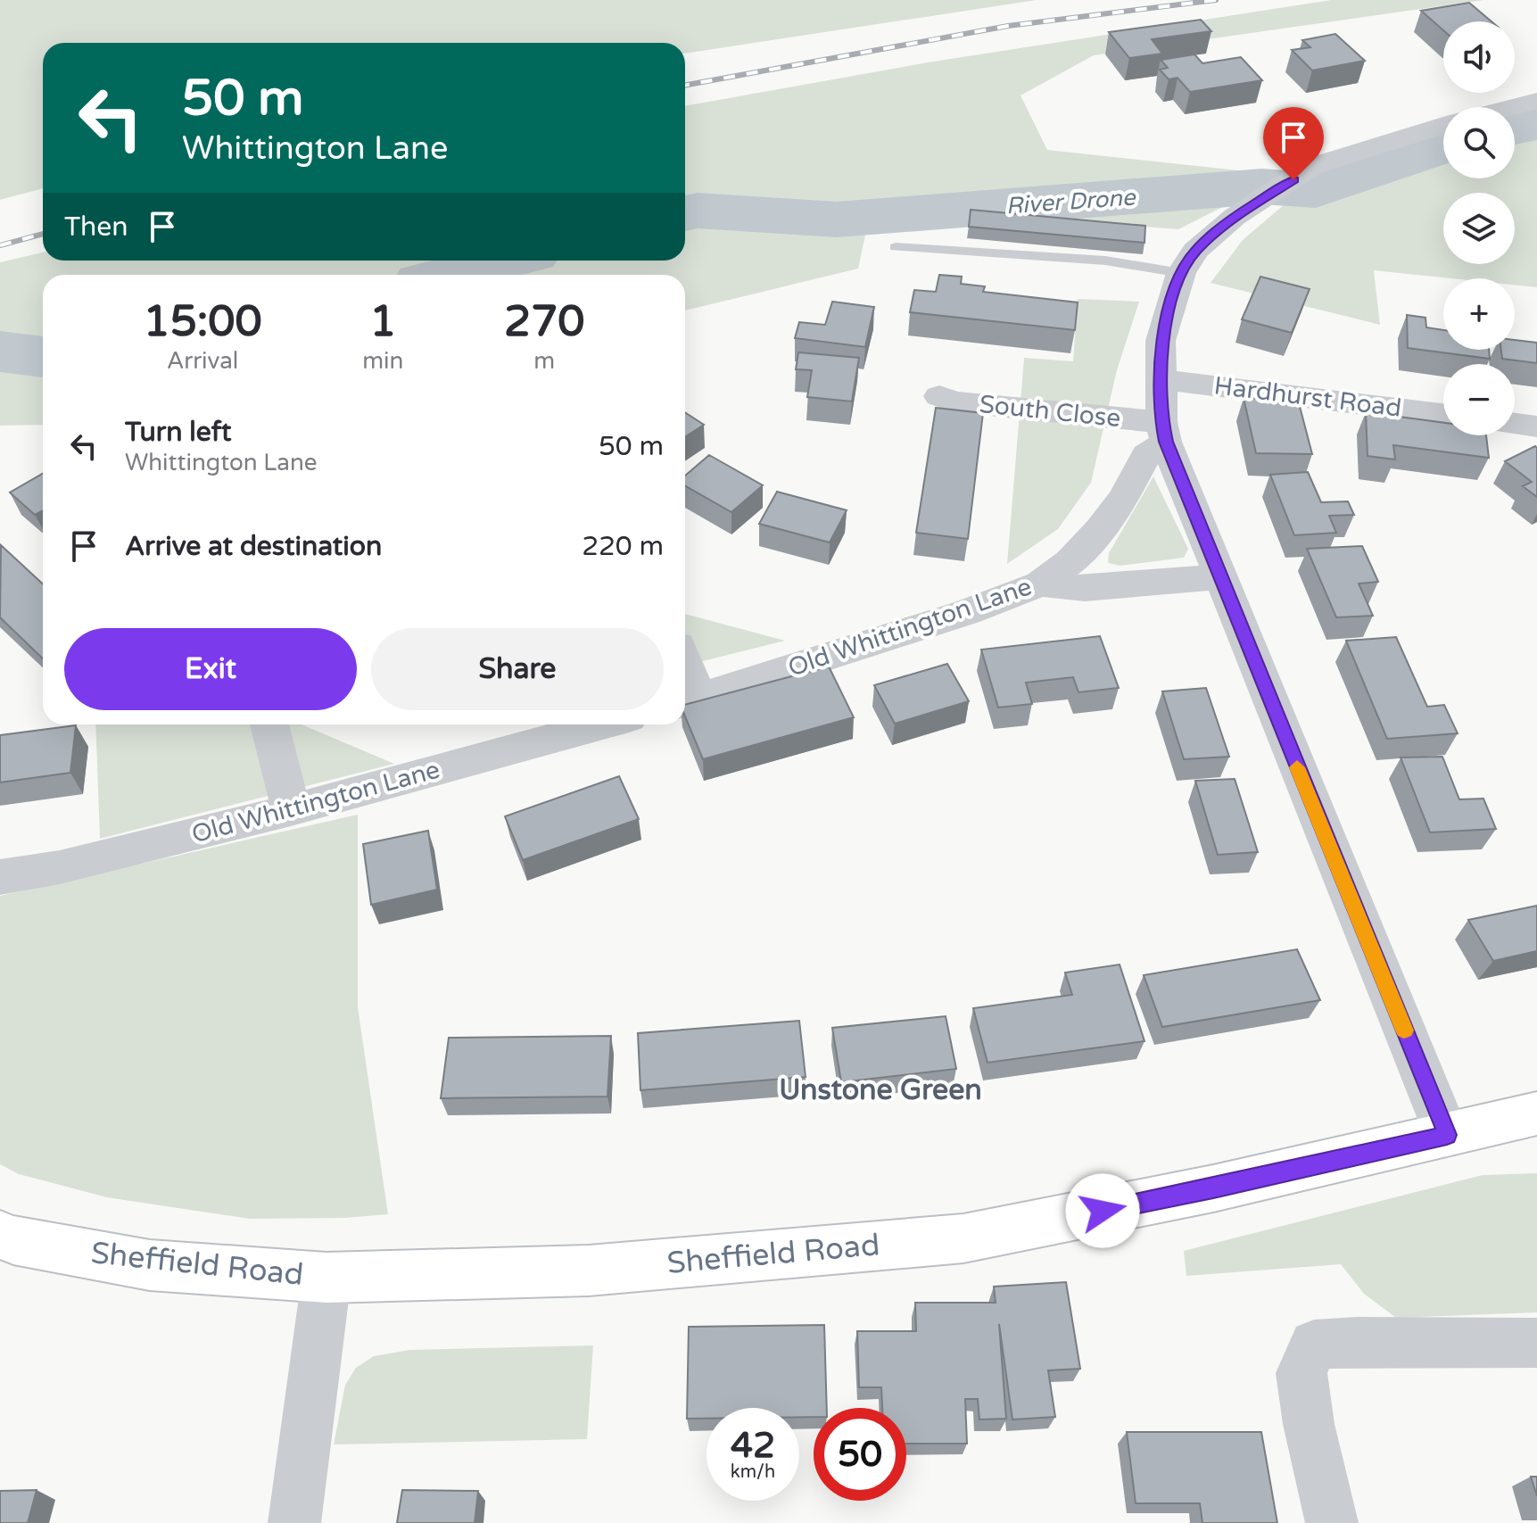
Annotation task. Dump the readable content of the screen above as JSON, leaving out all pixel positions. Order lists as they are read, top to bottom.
{
  "streets": {
    "main road": ["Sheffield Road"],
    "street": ["Hardhurst Road", "South Close", "Old Whittington Lane"]
  },
  "crossings": [
    ["South Close", "Old Whittington Lane"]
  ],
  "districts": ["Unstone Green"],
  "water": ["River Drone"],
  "page": {
    "map_buttons": ["+", "−"],
    "turn": ["50 m", "Whittington Lane"],
    "then": "Then",
    "eta": [
      "15:00",
      "Arrival",
      "1",
      "min",
      "270",
      "m"
    ],
    "list": [
      {
        "name": "Turn left",
        "note": "Whittington Lane",
        "value": "50 m"
      },
      {
        "name": "Arrive at destination",
        "value": "220 m"
      }
    ],
    "buttons": ["Exit", "Share"],
    "speed": "42 km/h",
    "limit": "50"
  }
}
